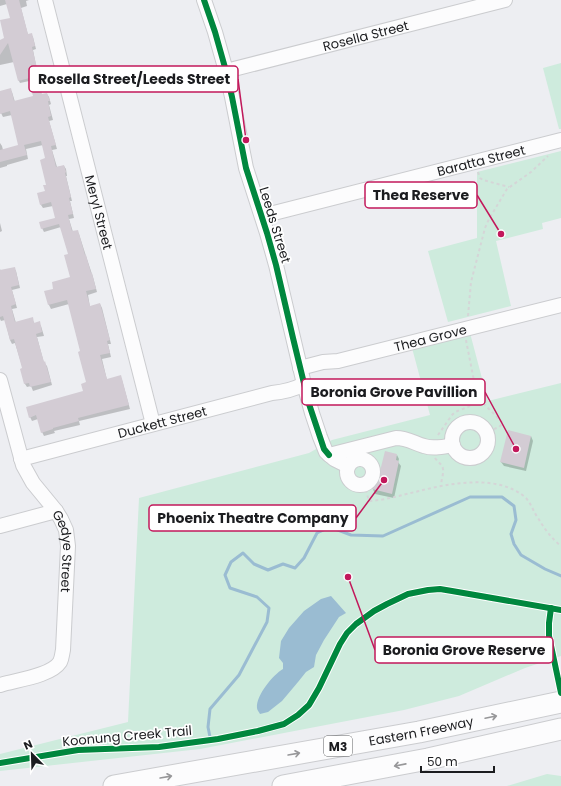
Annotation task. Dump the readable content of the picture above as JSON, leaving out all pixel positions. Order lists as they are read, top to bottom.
{
  "streets": {
    "highway": ["Eastern Freeway", "M3"],
    "street": [
      "Rosella Street",
      "Baratta Street",
      "Meryl Street",
      "Leeds Street",
      "Thea Grove",
      "Duckett Street",
      "Gedye Street"
    ],
    "cycle path": ["Koonung Creek Trail"]
  },
  "crossings": [
    ["Rosella Street", "Leeds Street"],
    ["Baratta Street", "Leeds Street"],
    ["Meryl Street", "Duckett Street"],
    ["Leeds Street", "Thea Grove"],
    ["Leeds Street", "Duckett Street"],
    ["Duckett Street", "Gedye Street"]
  ],
  "places": [
    "Rosella Street/Leeds Street",
    "Thea Reserve",
    "Boronia Grove Pavillion",
    "Phoenix Theatre Company",
    "Boronia Grove Reserve"
  ],
  "scale_bar": "50 m",
  "north": "top left"
}
